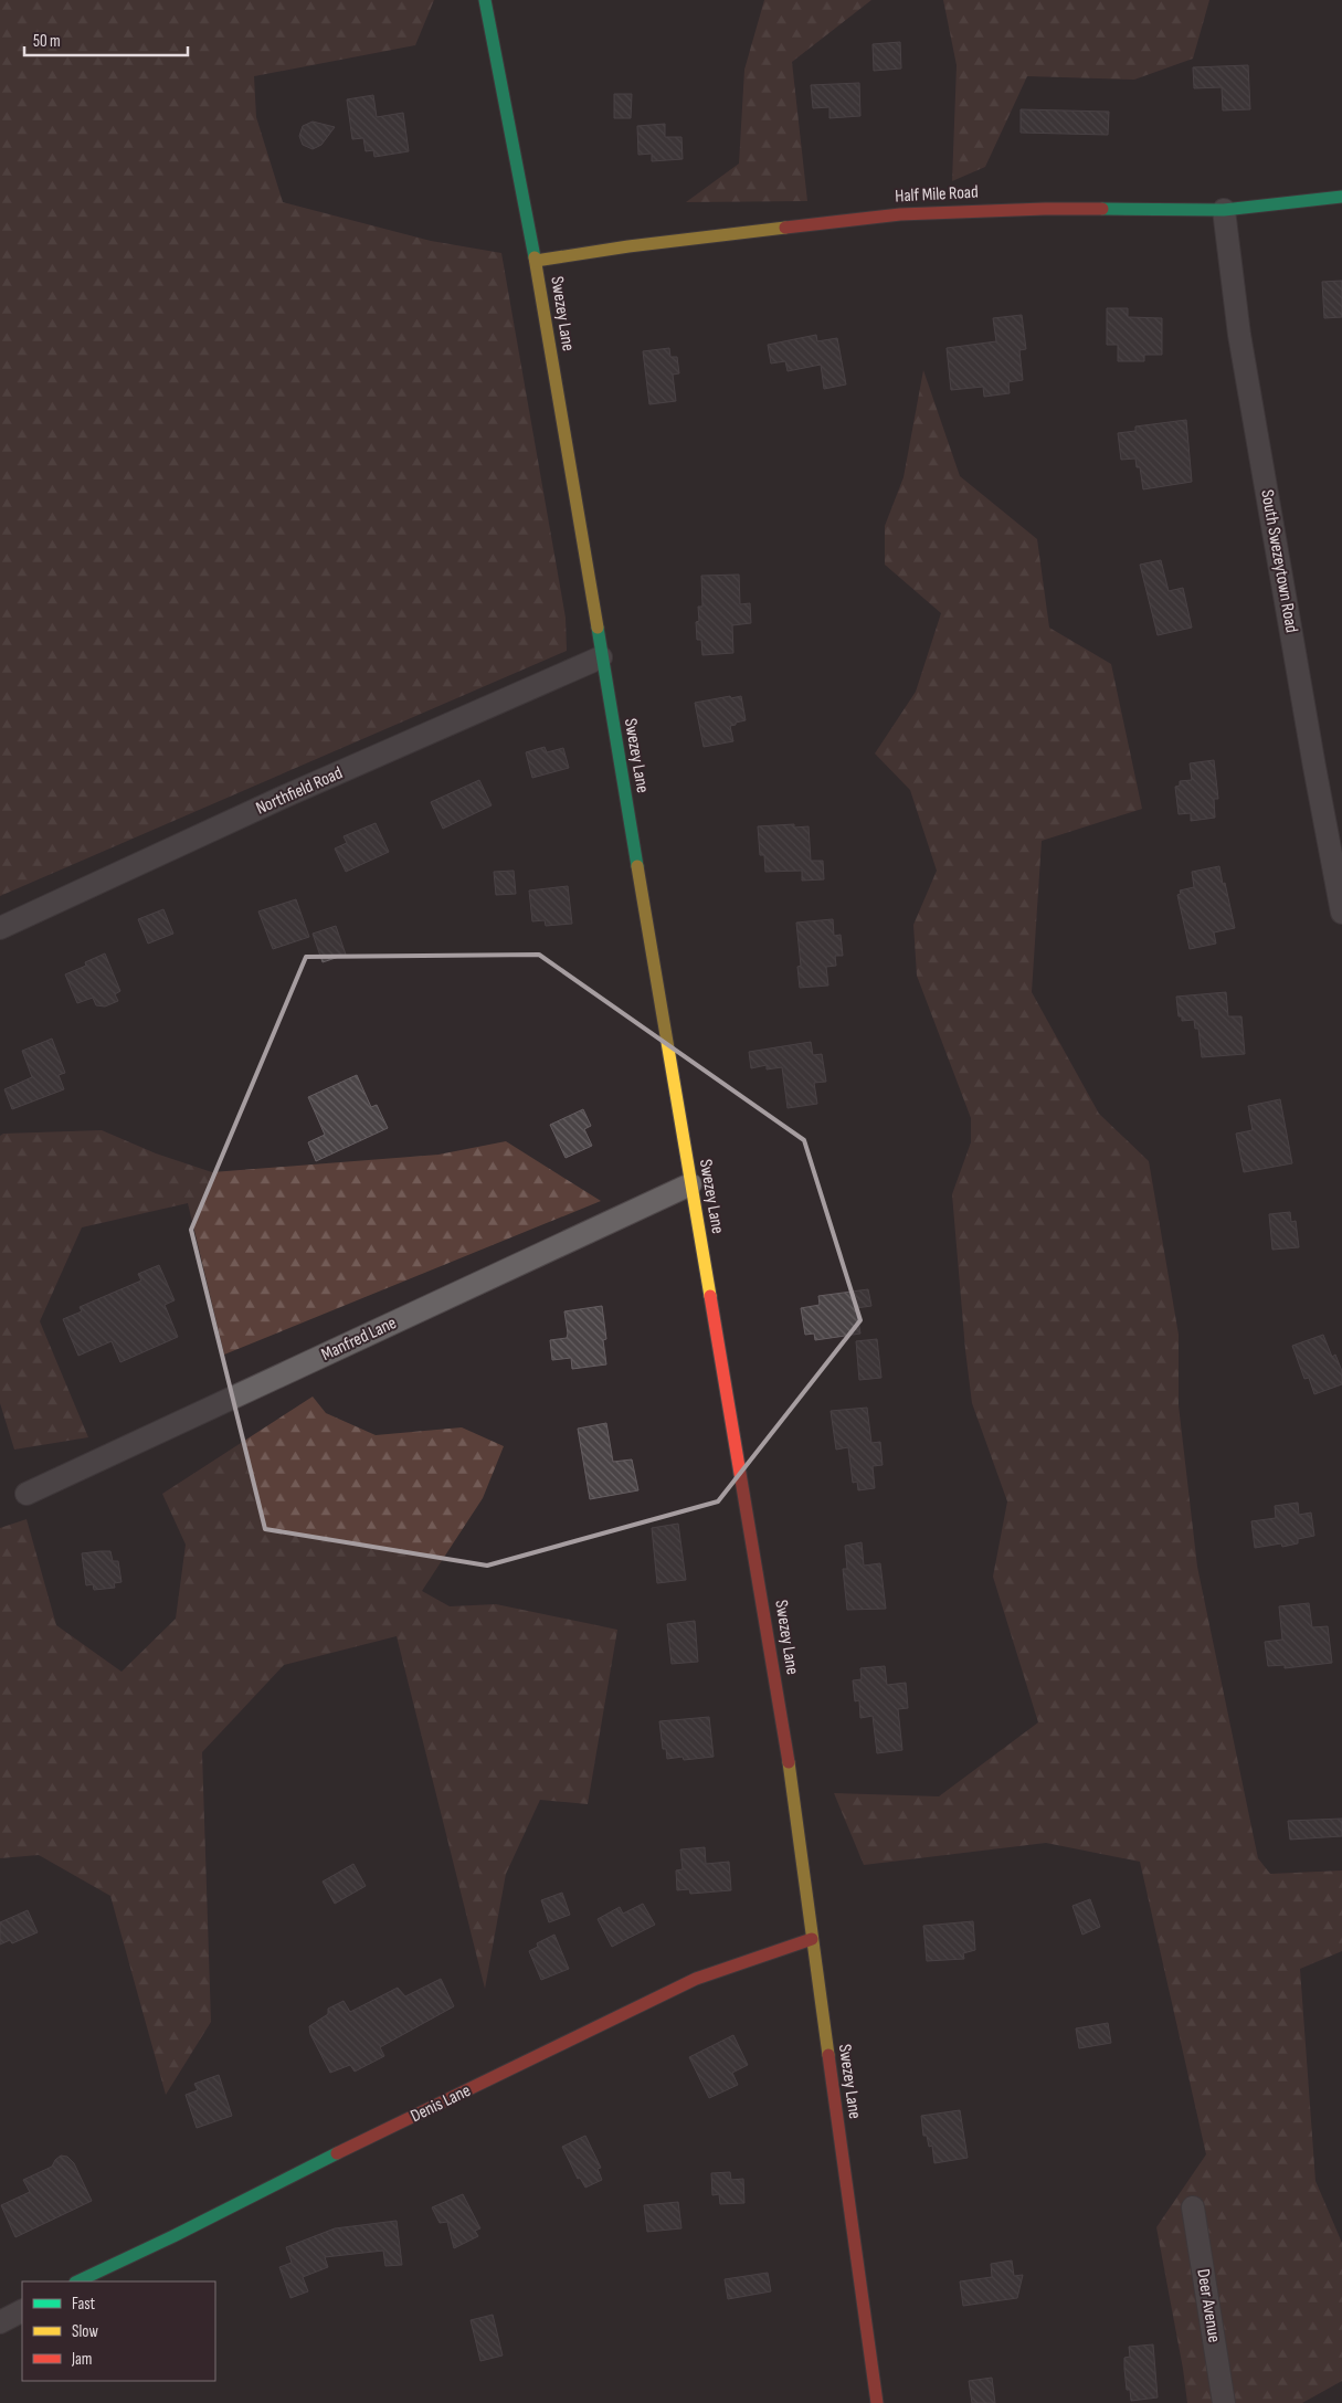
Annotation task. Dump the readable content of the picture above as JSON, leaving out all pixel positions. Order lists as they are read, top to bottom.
{
  "streets": {
    "street": [
      "Half Mile Road",
      "Swezey Lane",
      "South Swezeytown Road",
      "Northfield Road",
      "Manfred Lane",
      "Denis Lane",
      "Deer Avenue"
    ]
  },
  "crossings": [
    ["Half Mile Road", "Swezey Lane"],
    ["Half Mile Road", "South Swezeytown Road"],
    ["Swezey Lane", "Northfield Road"],
    ["Swezey Lane", "Manfred Lane"],
    ["Swezey Lane", "Denis Lane"]
  ],
  "legend": ["Fast", "Slow", "Jam"],
  "scale_bar": "50 m"
}
